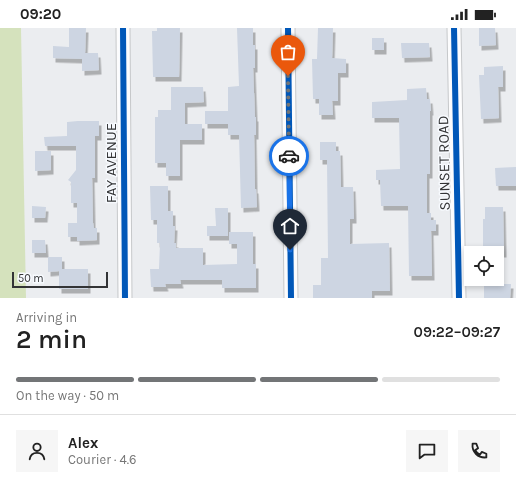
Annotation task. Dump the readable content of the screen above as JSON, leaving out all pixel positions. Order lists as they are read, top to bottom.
{
  "streets": {
    "street": ["FAY AVENUE", "SUNSET ROAD"]
  },
  "scale_bar": "50 m",
  "page": {
    "status": "09:20",
    "scale": "50 m",
    "heading": ["2 min", "Arriving in", "09:22–09:27"],
    "panel": ["Alex", "Courier · 4.6"],
    "bar": "On the way · 50 m"
  }
}
